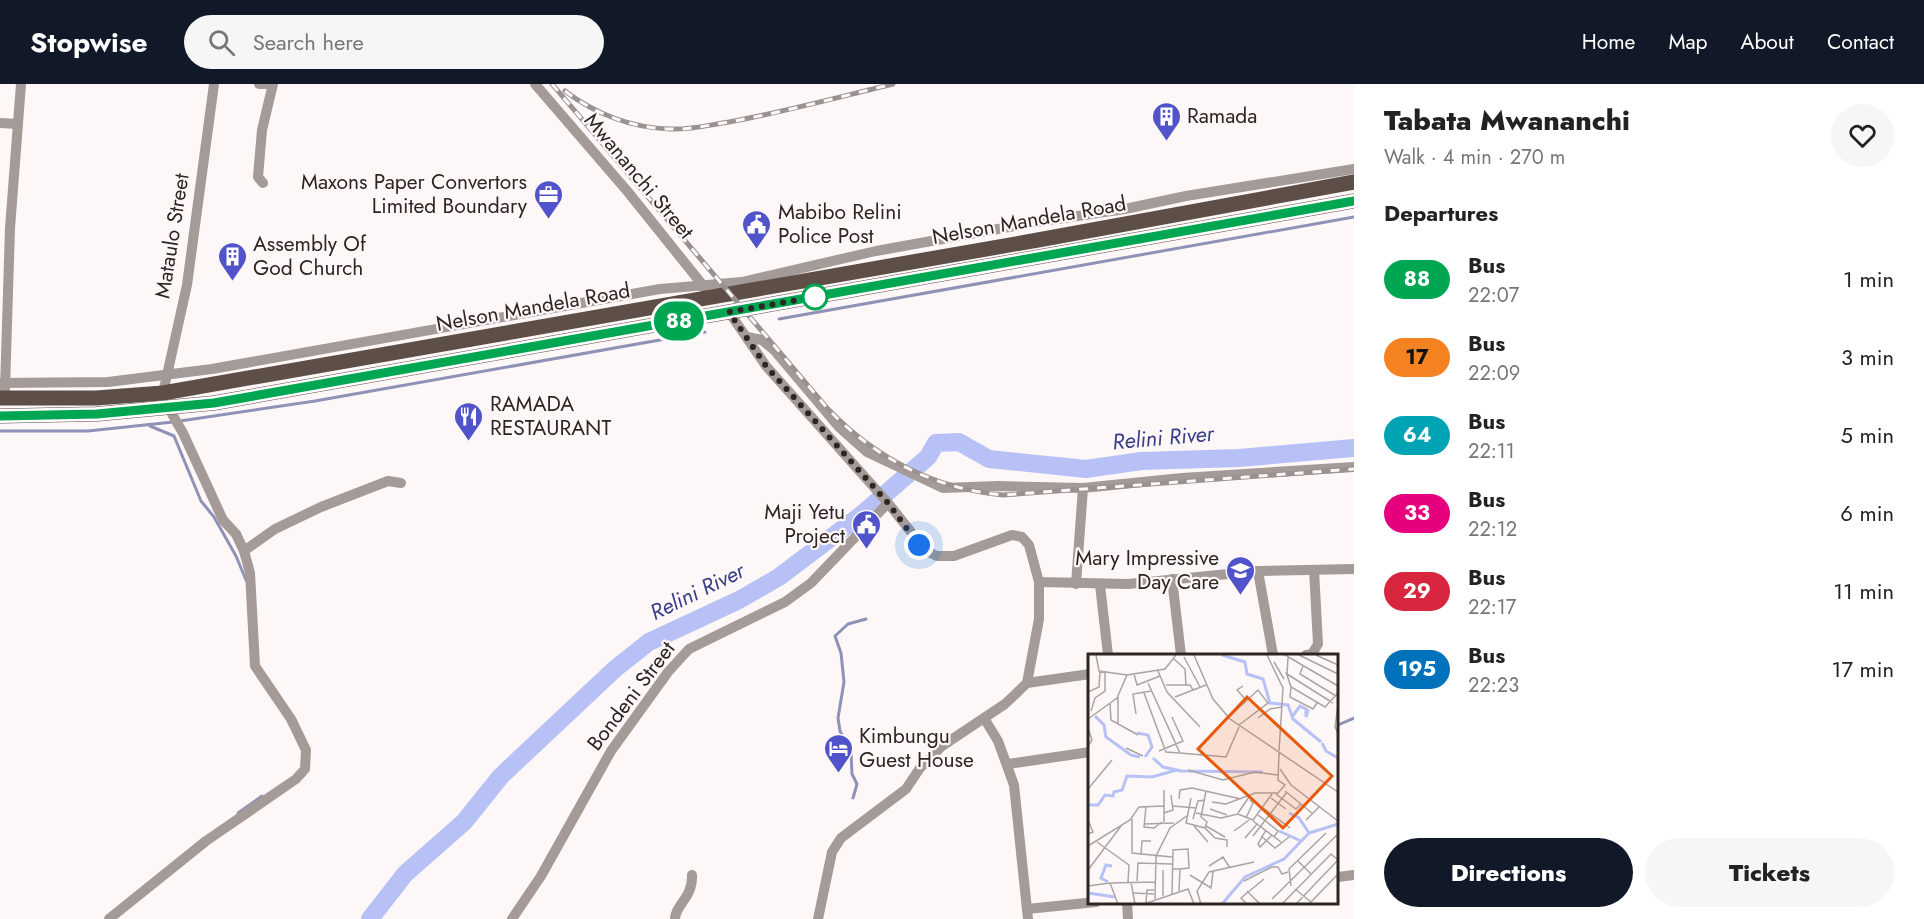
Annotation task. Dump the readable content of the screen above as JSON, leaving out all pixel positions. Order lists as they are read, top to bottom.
{
  "streets": {
    "main road": ["Nelson Mandela Road"],
    "street": ["Mwananchi Street", "Mataulo Street", "Bondeni Street"]
  },
  "crossings": [
    ["Mwananchi Street", "Nelson Mandela Road"],
    ["Nelson Mandela Road", "Mataulo Street"]
  ],
  "water": ["Relini River"],
  "places": {
    "building": ["Ramada", "Assembly Of God Church"],
    "office": ["Maxons Paper Convertors Limited Boundary"],
    "public building": ["Mabibo Relini Police Post", "Maji Yetu Project"],
    "restaurant": ["RAMADA RESTAURANT"],
    "school or university": ["Mary Impressive Day Care"],
    "hotel": ["Kimbungu Guest House"]
  },
  "lines": ["bus line 88"],
  "page": {
    "header": "Stopwise",
    "search": "Search here",
    "nav": [
      "Home",
      "Map",
      "About",
      "Contact"
    ],
    "on_map": "88",
    "heading": [
      ["Tabata Mwananchi", "Walk · 4 min · 270 m"],
      "Departures"
    ],
    "list": [
      {
        "mark": "88",
        "name": "Bus",
        "note": "22:07",
        "value": "1 min"
      },
      {
        "mark": "17",
        "name": "Bus",
        "note": "22:09",
        "value": "3 min"
      },
      {
        "mark": "64",
        "name": "Bus",
        "note": "22:11",
        "value": "5 min"
      },
      {
        "mark": "33",
        "name": "Bus",
        "note": "22:12",
        "value": "6 min"
      },
      {
        "mark": "29",
        "name": "Bus",
        "note": "22:17",
        "value": "11 min"
      },
      {
        "mark": "195",
        "name": "Bus",
        "note": "22:23",
        "value": "17 min"
      }
    ],
    "buttons": ["Directions", "Tickets"]
  }
}
